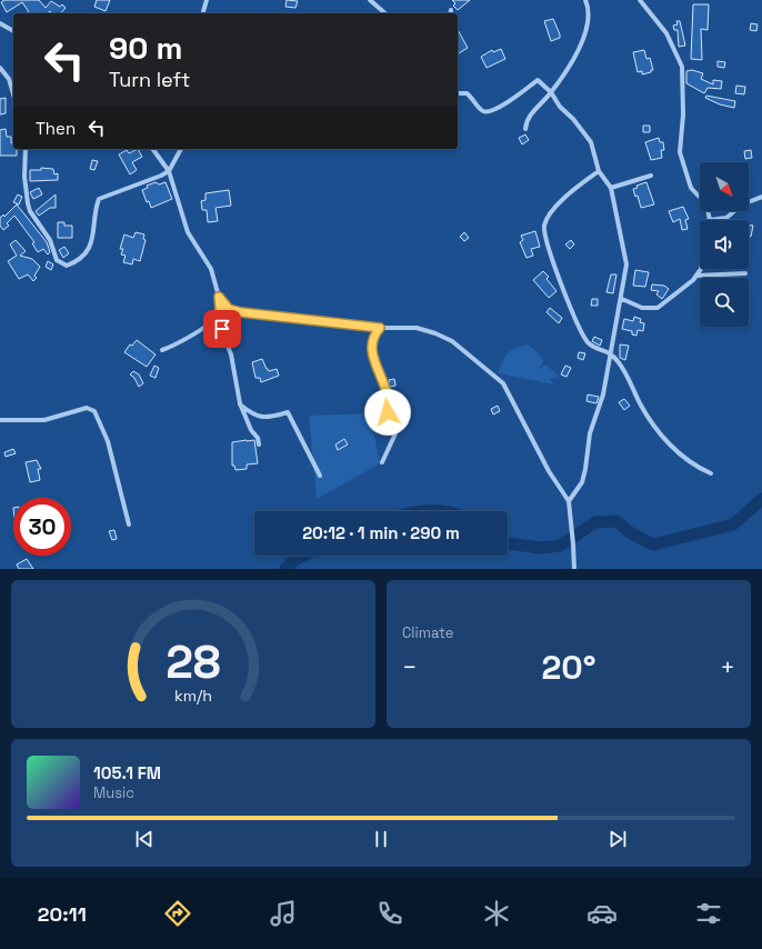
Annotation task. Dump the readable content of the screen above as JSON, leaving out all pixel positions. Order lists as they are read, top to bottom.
{
  "north": "bottom right",
  "page": {
    "turn": ["90 m", "Turn left"],
    "then": "Then",
    "limit": "30",
    "trip": "20:12 · 1 min · 290 m",
    "tile": "Climate",
    "heat": ["−", "20°", "+"],
    "song": ["105.1 FM", "Music"],
    "tabs": "20:11",
    "gauge": ["28", "km/h"]
  }
}
